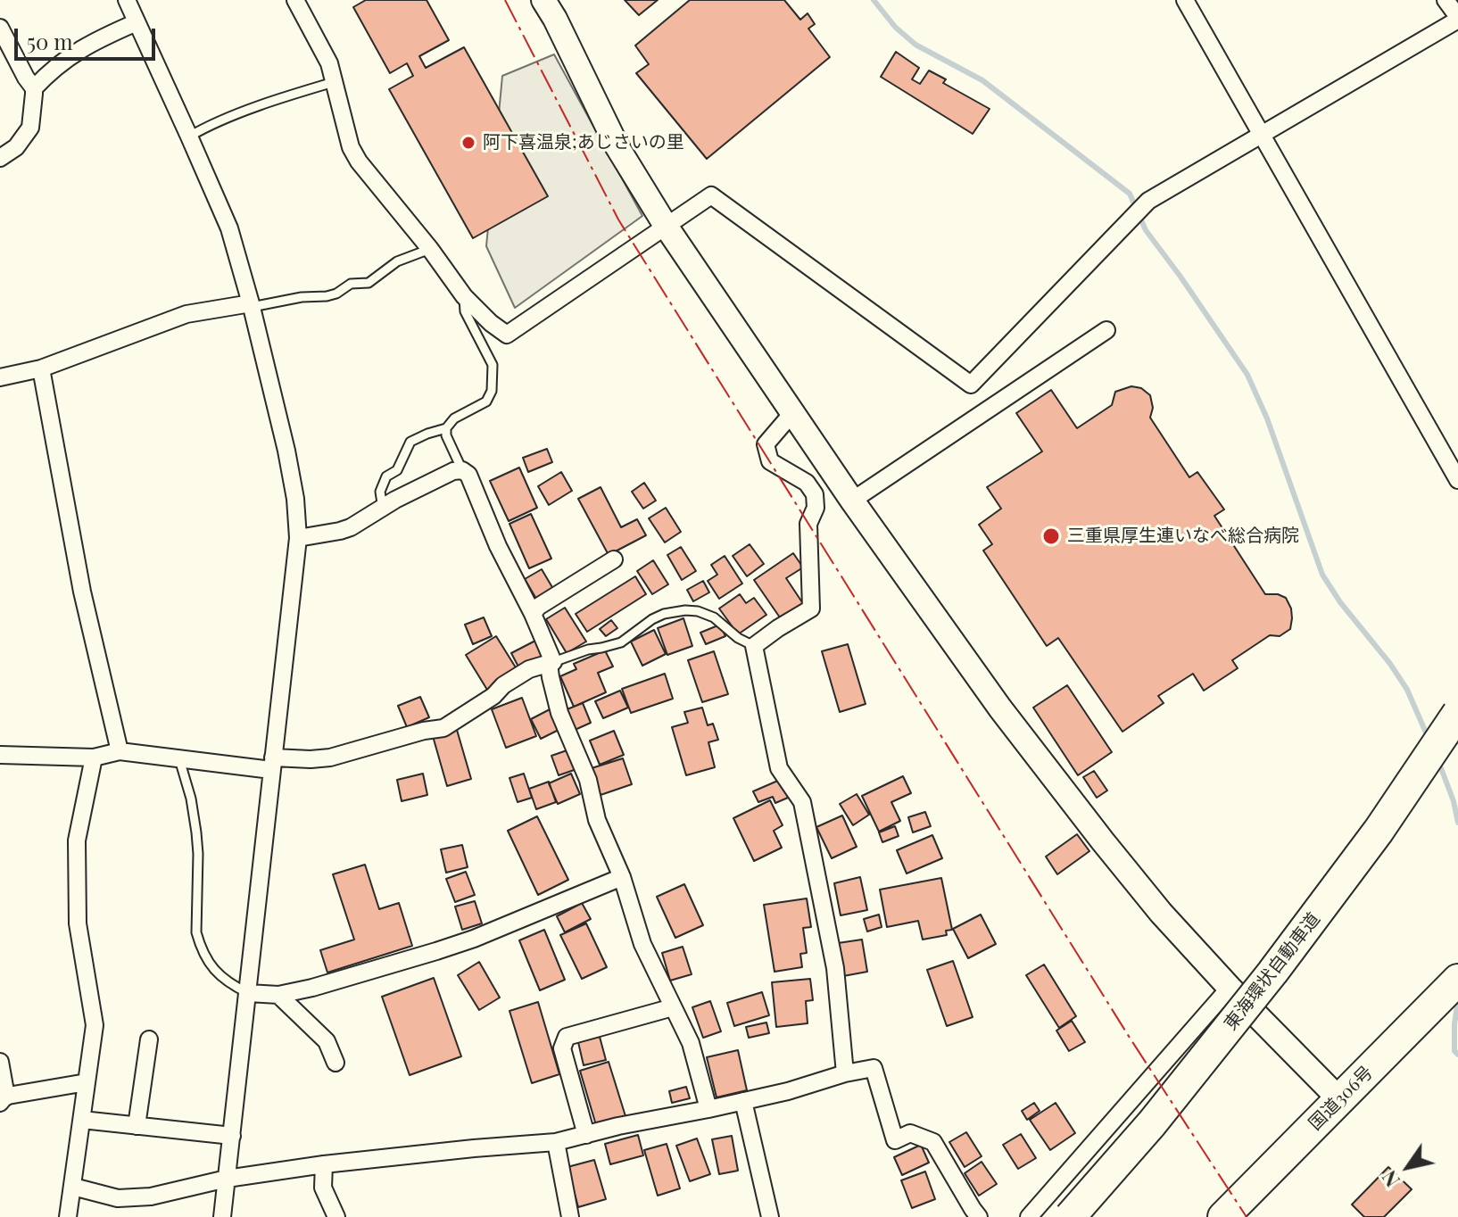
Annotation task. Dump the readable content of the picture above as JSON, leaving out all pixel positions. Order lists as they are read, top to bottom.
{
  "streets": {
    "highway": ["東海環状自動車道", "国道306号"]
  },
  "places": ["阿下喜温泉;あじさいの里", "三重県厚生連いなべ総合病院"],
  "scale_bar": "50 m",
  "north": "bottom left"
}
